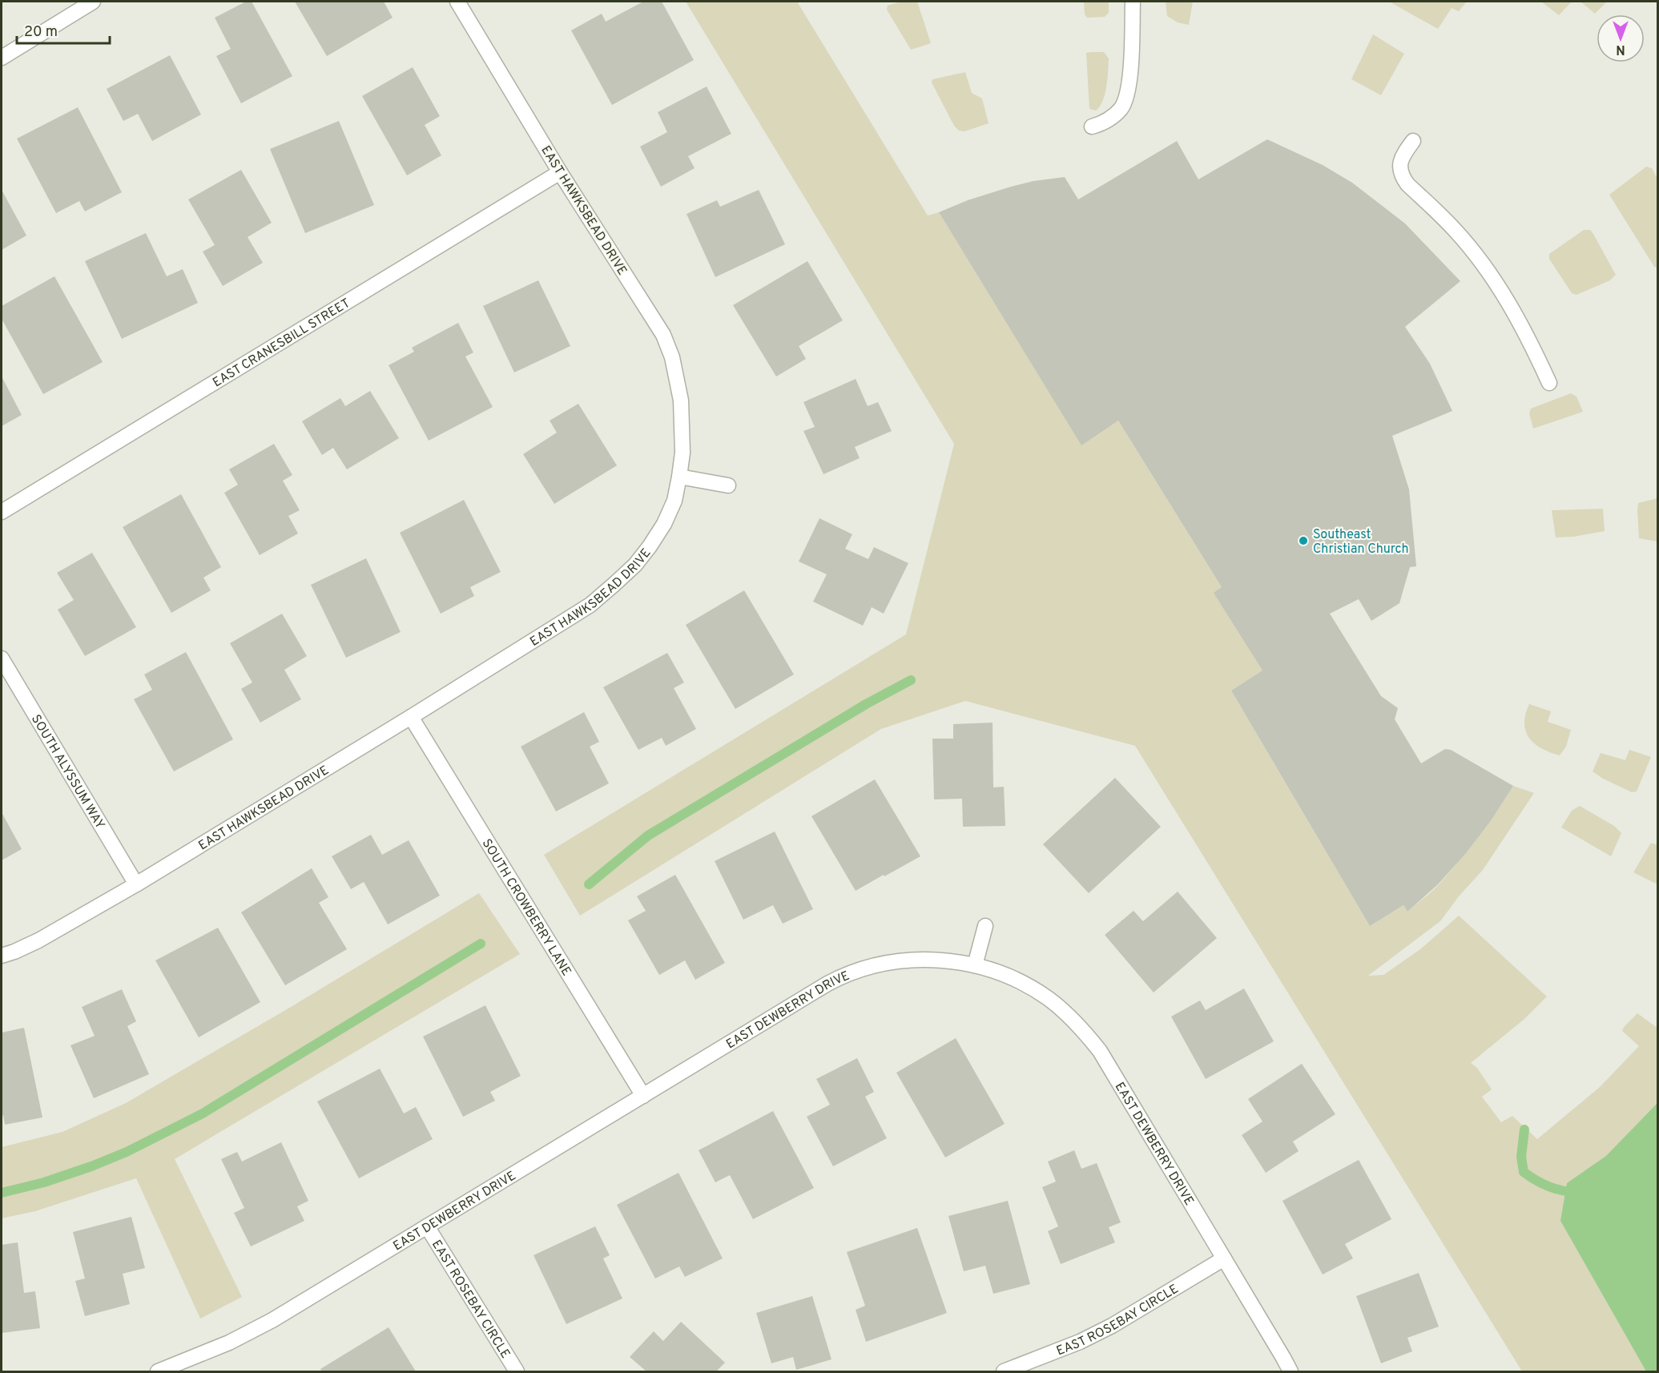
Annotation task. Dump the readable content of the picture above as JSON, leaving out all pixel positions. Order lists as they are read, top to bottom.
{
  "streets": {
    "street": [
      "EAST HAWKSBEAD DRIVE",
      "EAST CRANESBILL STREET",
      "SOUTH ALYSSUM WAY",
      "SOUTH CROWBERRY LANE",
      "EAST DEWBERRY DRIVE",
      "EAST ROSEBAY CIRCLE"
    ]
  },
  "crossings": [
    ["EAST HAWKSBEAD DRIVE", "EAST CRANESBILL STREET"],
    ["EAST HAWKSBEAD DRIVE", "SOUTH ALYSSUM WAY"],
    ["EAST HAWKSBEAD DRIVE", "SOUTH CROWBERRY LANE"],
    ["SOUTH CROWBERRY LANE", "EAST DEWBERRY DRIVE"],
    ["EAST DEWBERRY DRIVE", "EAST ROSEBAY CIRCLE"]
  ],
  "places": ["Southeast Christian Church"],
  "scale_bar": "20 m",
  "north": "bottom"
}
